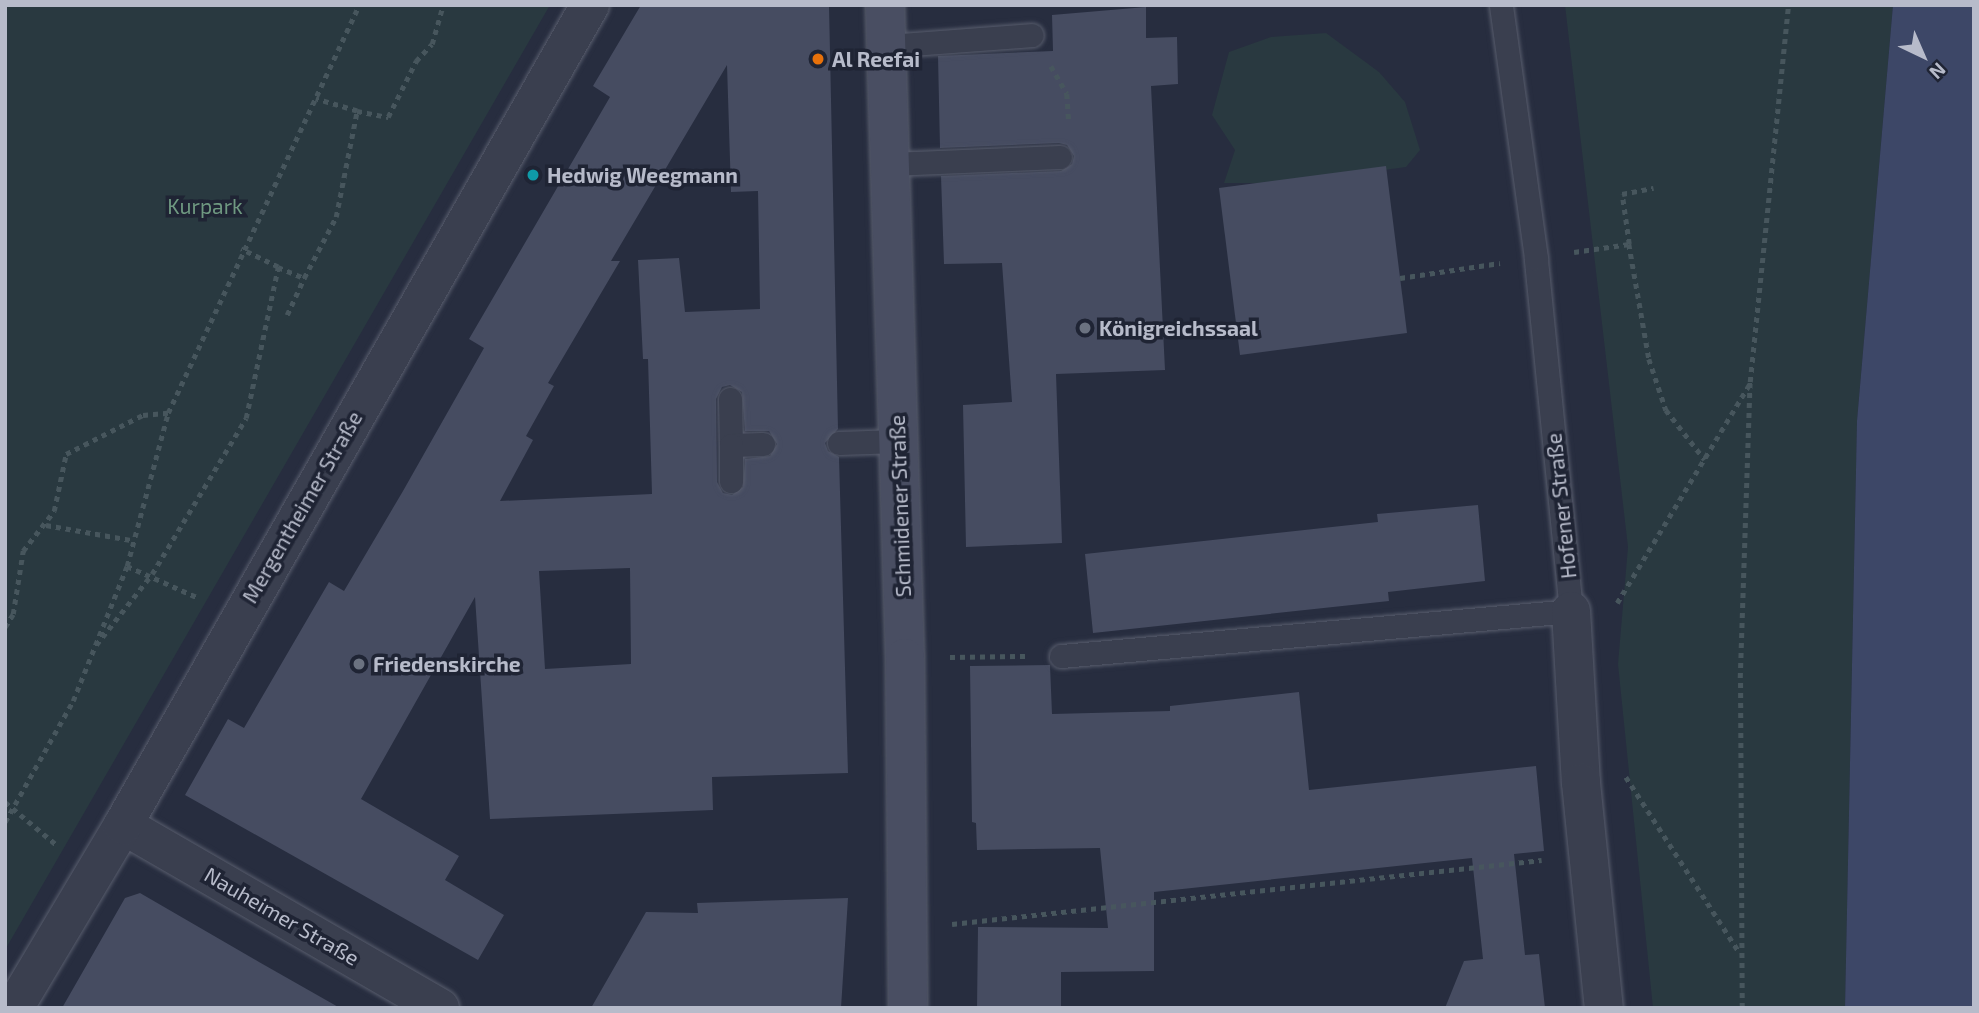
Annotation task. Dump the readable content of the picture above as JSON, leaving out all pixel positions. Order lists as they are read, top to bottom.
{
  "streets": {
    "main road": ["Schmidener Straße"],
    "street": ["Hofener Straße", "Mergentheimer Straße", "Nauheimer Straße"]
  },
  "crossings": [
    ["Mergentheimer Straße", "Nauheimer Straße"]
  ],
  "parks": ["Kurpark"],
  "places": [
    "Al Reefai",
    "Hedwig Weegmann",
    "Königreichssaal",
    "Friedenskirche"
  ],
  "north": "bottom right"
}
